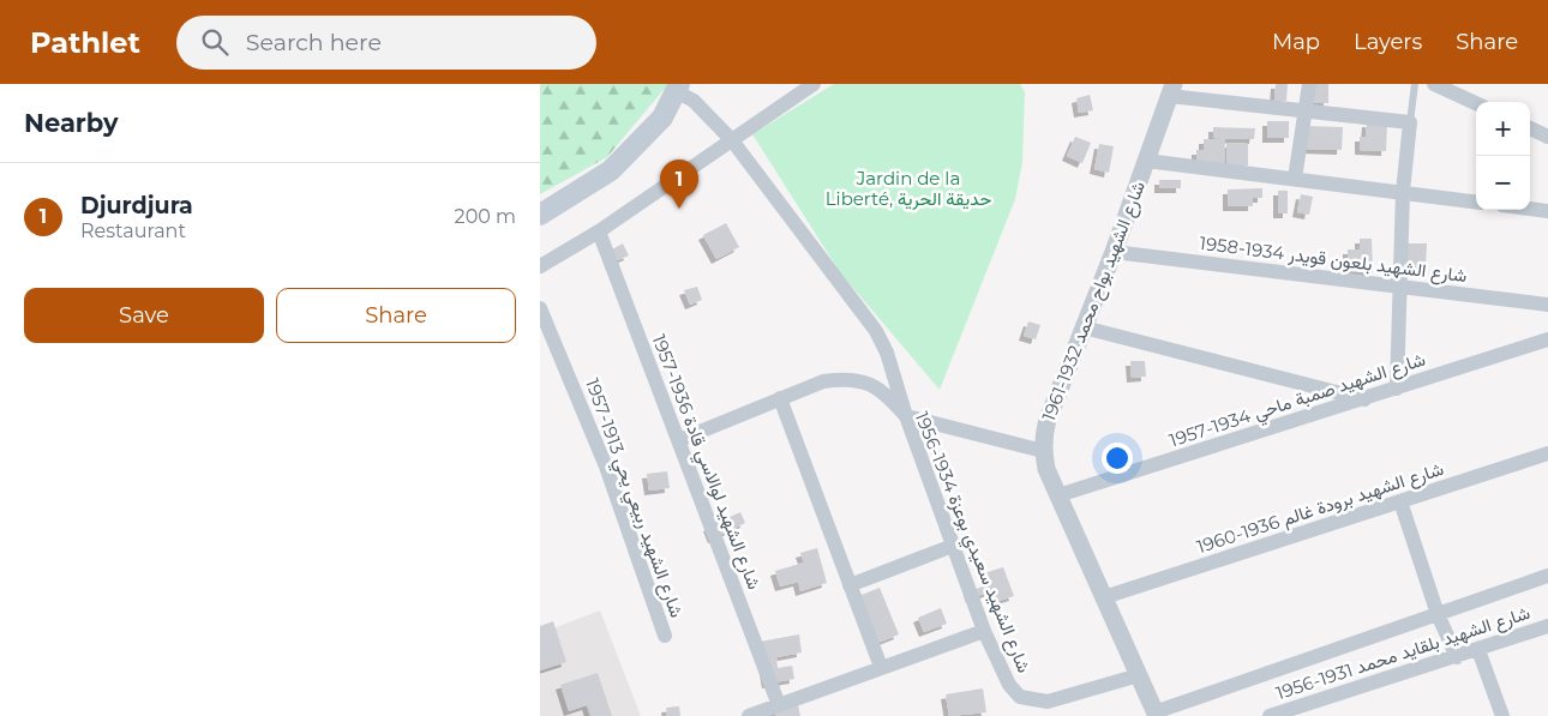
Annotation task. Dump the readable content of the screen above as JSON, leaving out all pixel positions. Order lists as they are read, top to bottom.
{
  "streets": {
    "street": [
      "شارع الشهيد بلعون قويدر 1934-1958",
      "شارع الشهيد بواح محمد 1932-1961",
      "شارع الشهيد صمبة ماحي 1934-1957",
      "شارع الشهيد لوالاسي قادة 1936-1957",
      "شارع الشهيد ربيعي يحي 1913-1957",
      "شارع الشهيد برودة غالم 1936-1960",
      "شارع الشهيد سعيدي بوعزة 1934-1956",
      "شارع الشهيد بلقايد محمد 1931-1956"
    ]
  },
  "crossings": [
    ["شارع الشهيد بلعون قويدر 1934-1958", "شارع الشهيد بواح محمد 1932-1961"],
    ["شارع الشهيد بواح محمد 1932-1961", "شارع الشهيد صمبة ماحي 1934-1957"],
    ["شارع الشهيد بواح محمد 1932-1961", "شارع الشهيد برودة غالم 1936-1960"],
    ["شارع الشهيد بواح محمد 1932-1961", "شارع الشهيد سعيدي بوعزة 1934-1956"],
    ["شارع الشهيد لوالاسي قادة 1936-1957", "شارع الشهيد سعيدي بوعزة 1934-1956"]
  ],
  "parks": ["Jardin de la Liberté, حديقة الحرية"],
  "page": {
    "header": "Pathlet",
    "search": "Search here",
    "nav": ["Map", "Layers", "Share"],
    "heading": "Nearby",
    "map_buttons": ["+", "−"],
    "pins": "1",
    "list": [
      {
        "mark": "1",
        "name": "Djurdjura",
        "note": "Restaurant",
        "value": "200 m"
      }
    ],
    "buttons": ["Save", "Share"]
  }
}
